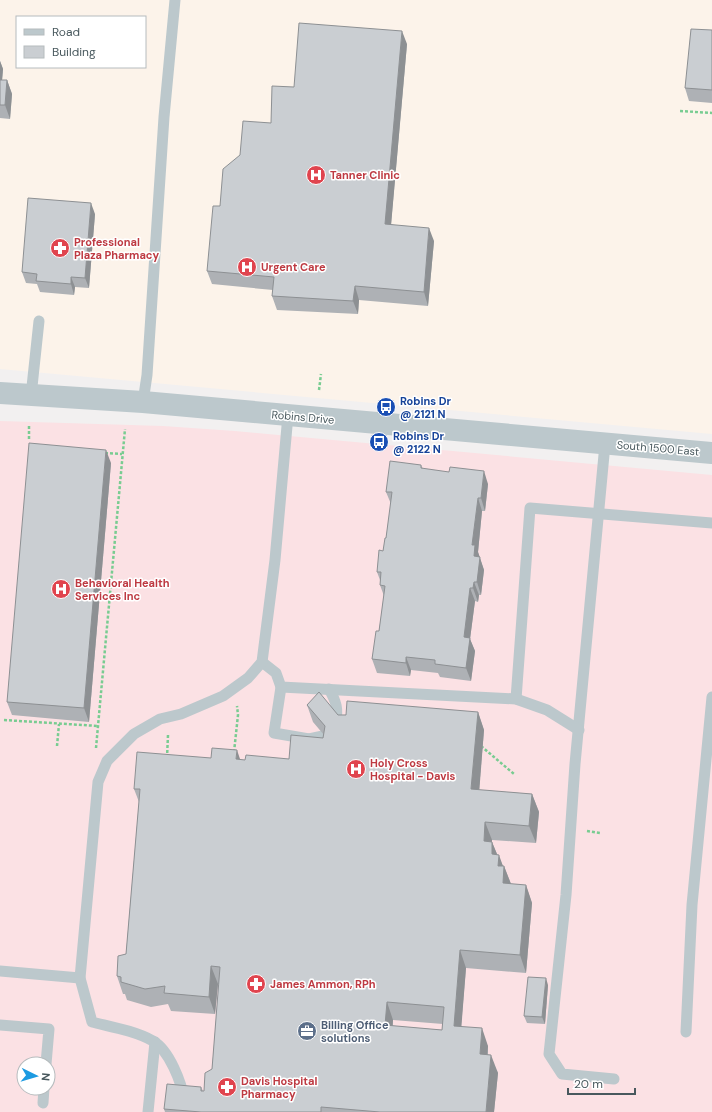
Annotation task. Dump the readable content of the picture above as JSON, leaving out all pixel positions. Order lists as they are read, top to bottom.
{
  "streets": {
    "street": ["Robins Drive", "South 1500 East"]
  },
  "crossings": [
    ["Robins Drive", "South 1500 East"]
  ],
  "places": {
    "hospital": [
      "Tanner Clinic",
      "Urgent Care",
      "Behavioral Health Services Inc",
      "Holy Cross Hospital - Davis"
    ],
    "pharmacy": ["Professional Plaza Pharmacy", "James Ammon, RPh", "Davis Hospital Pharmacy"],
    "bus stop": ["Robins Dr @ 2121 N", "Robins Dr @ 2122 N"],
    "office": ["Billing Office solutions"]
  },
  "legend": ["Road", "Building"],
  "scale_bar": "20 m",
  "north": "right"
}
